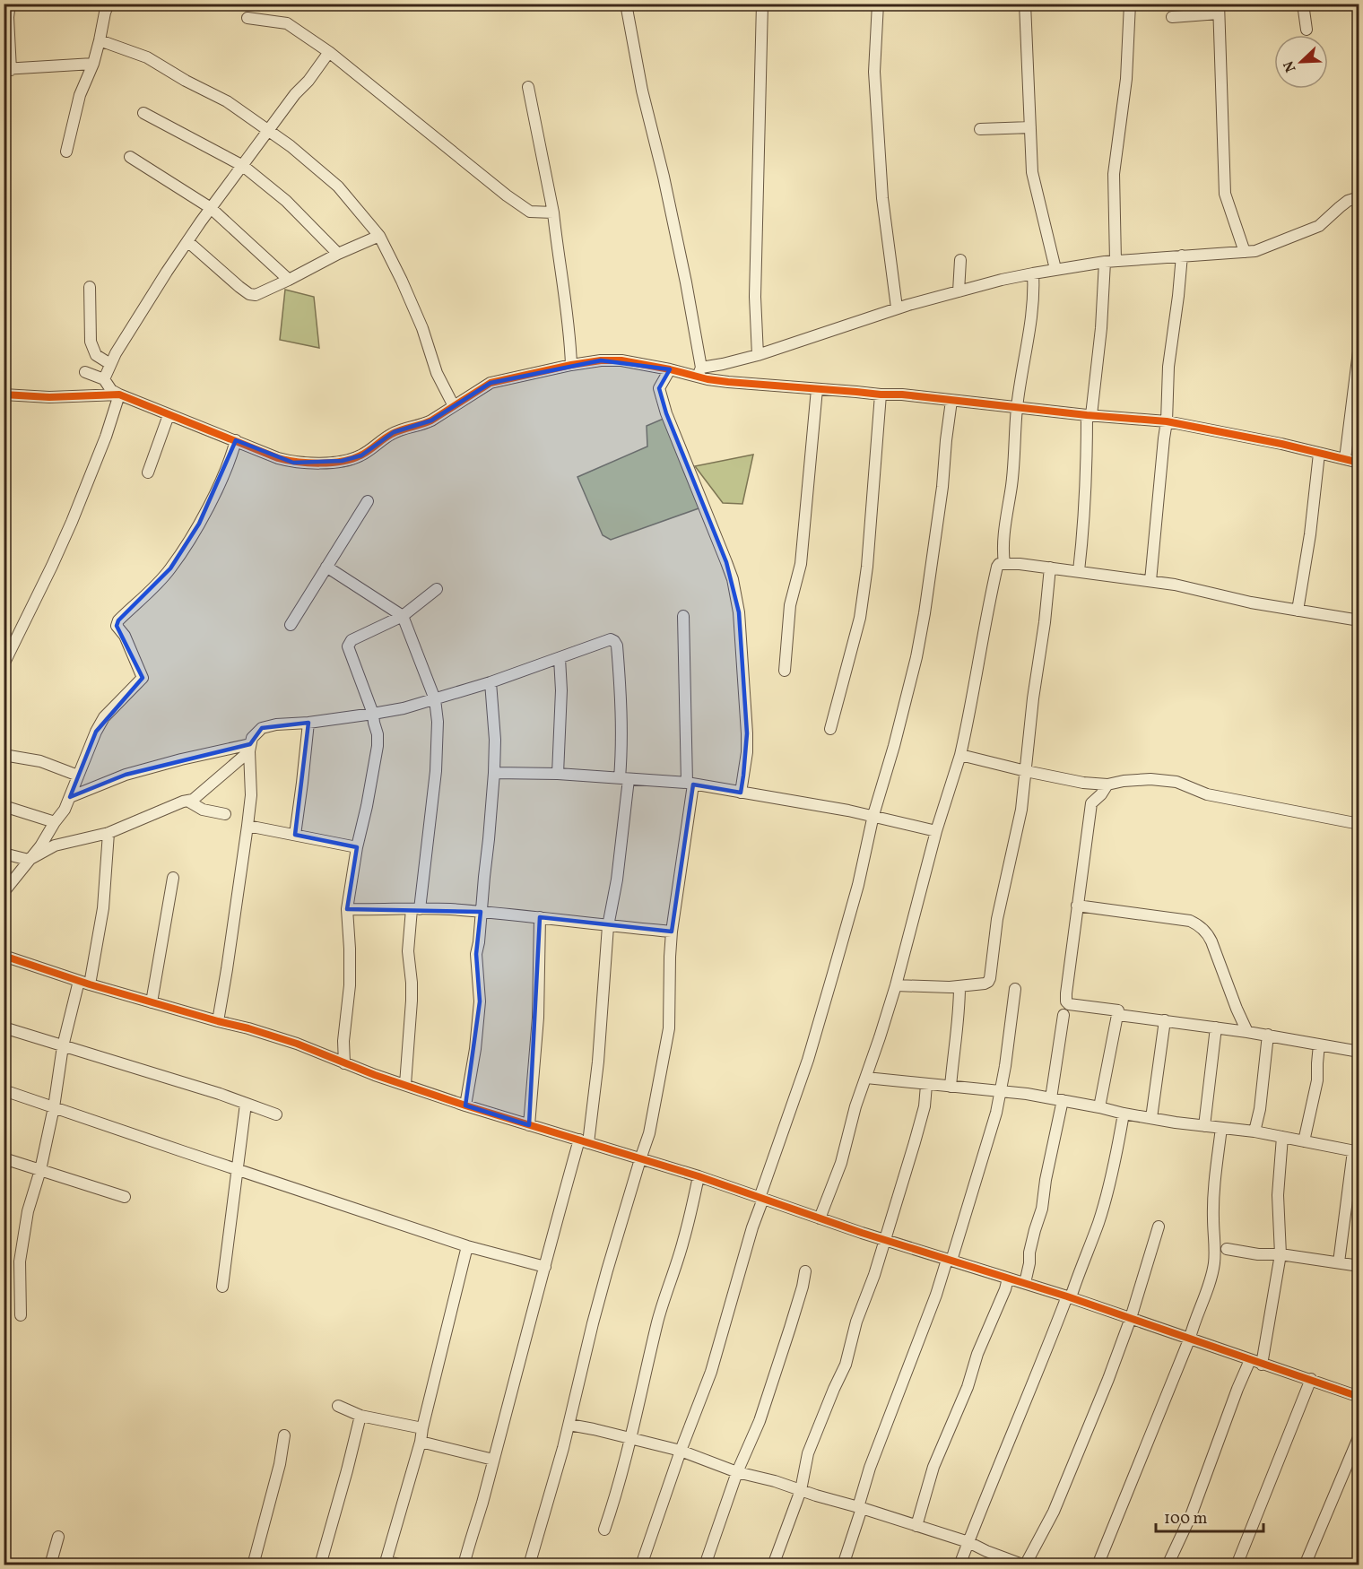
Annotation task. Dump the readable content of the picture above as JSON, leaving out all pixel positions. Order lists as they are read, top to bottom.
{
  "scale_bar": "100 m",
  "north": "bottom left"
}
